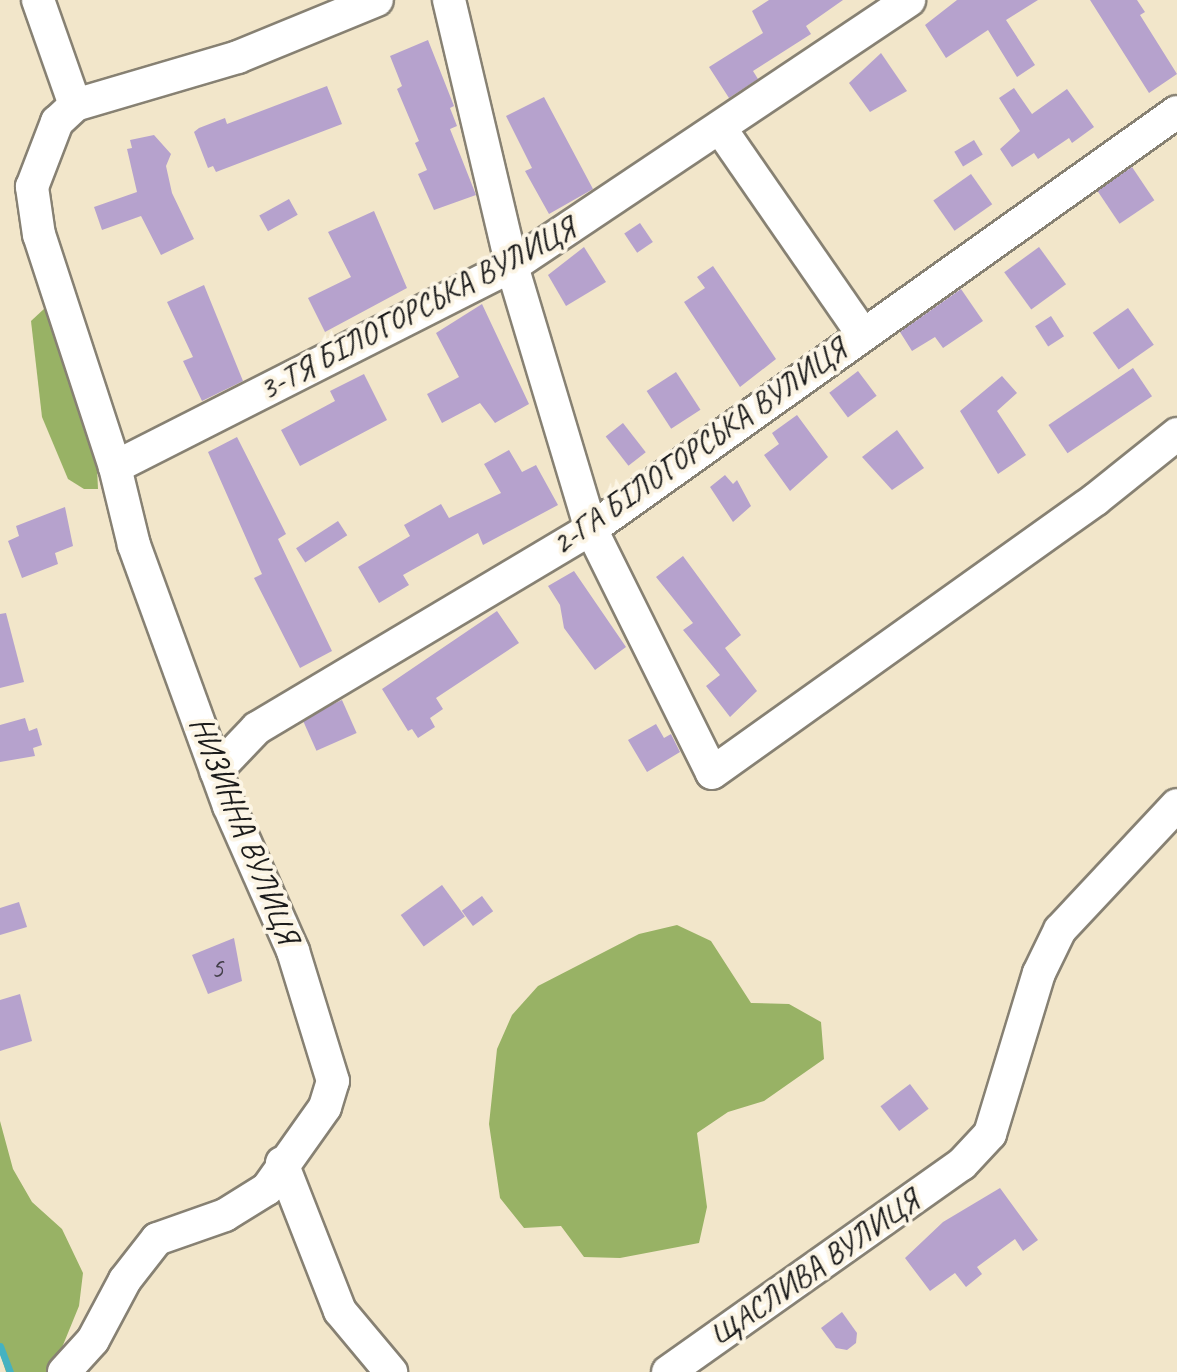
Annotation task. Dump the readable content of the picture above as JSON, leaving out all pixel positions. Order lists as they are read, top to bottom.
{
  "streets": {
    "street": [
      "3-ТЯ БІЛОГОРСЬКА ВУЛИЦЯ",
      "2-ГА БІЛОГОРСЬКА ВУЛИЦЯ",
      "НИЗИННА ВУЛИЦЯ",
      "ЩАСЛИВА ВУЛИЦЯ"
    ]
  },
  "crossings": [
    ["3-ТЯ БІЛОГОРСЬКА ВУЛИЦЯ", "НИЗИННА ВУЛИЦЯ"],
    ["2-ГА БІЛОГОРСЬКА ВУЛИЦЯ", "НИЗИННА ВУЛИЦЯ"]
  ],
  "house_numbers": ["5"]
}
